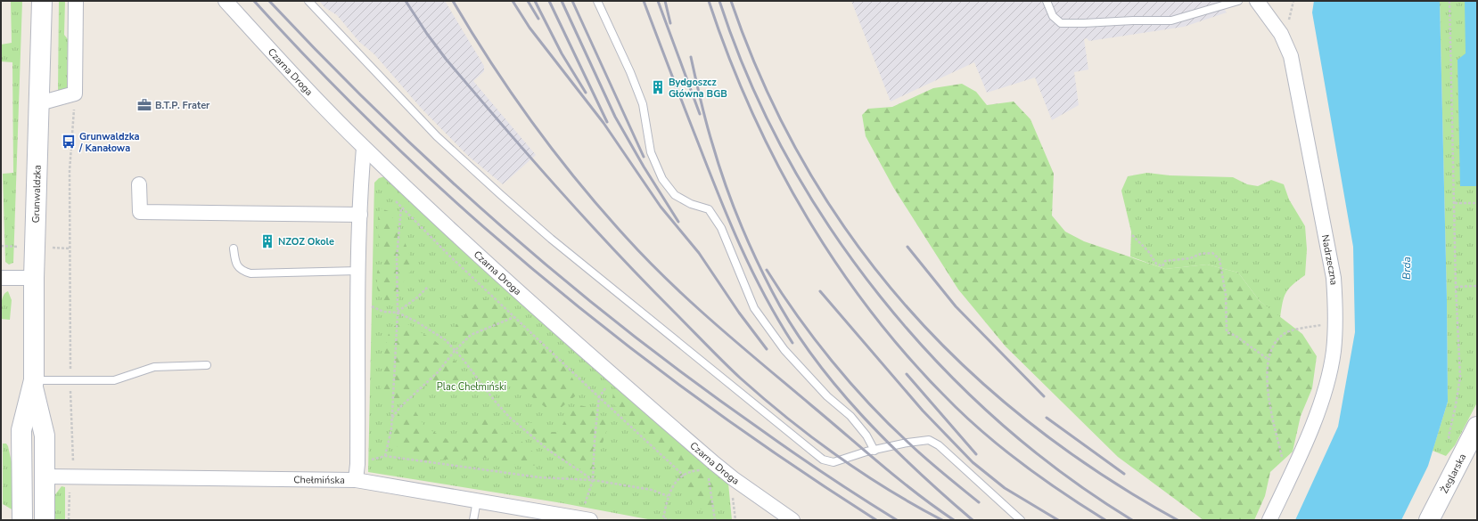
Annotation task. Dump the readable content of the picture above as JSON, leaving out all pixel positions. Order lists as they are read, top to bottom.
{
  "streets": {
    "main road": ["Grunwaldzka", "Żeglarska"],
    "street": ["Czarna Droga", "Nadrzeczna", "Chełmińska"]
  },
  "crossings": [
    ["Grunwaldzka", "Chełmińska"]
  ],
  "water": ["Brda"],
  "parks": ["Plac Chełmiński"],
  "places": {
    "building": ["Bydgoszcz Główna BGB", "NZOZ Okole"],
    "office": ["B.T.P. Frater"],
    "bus stop": ["Grunwaldzka / Kanałowa"]
  }
}
